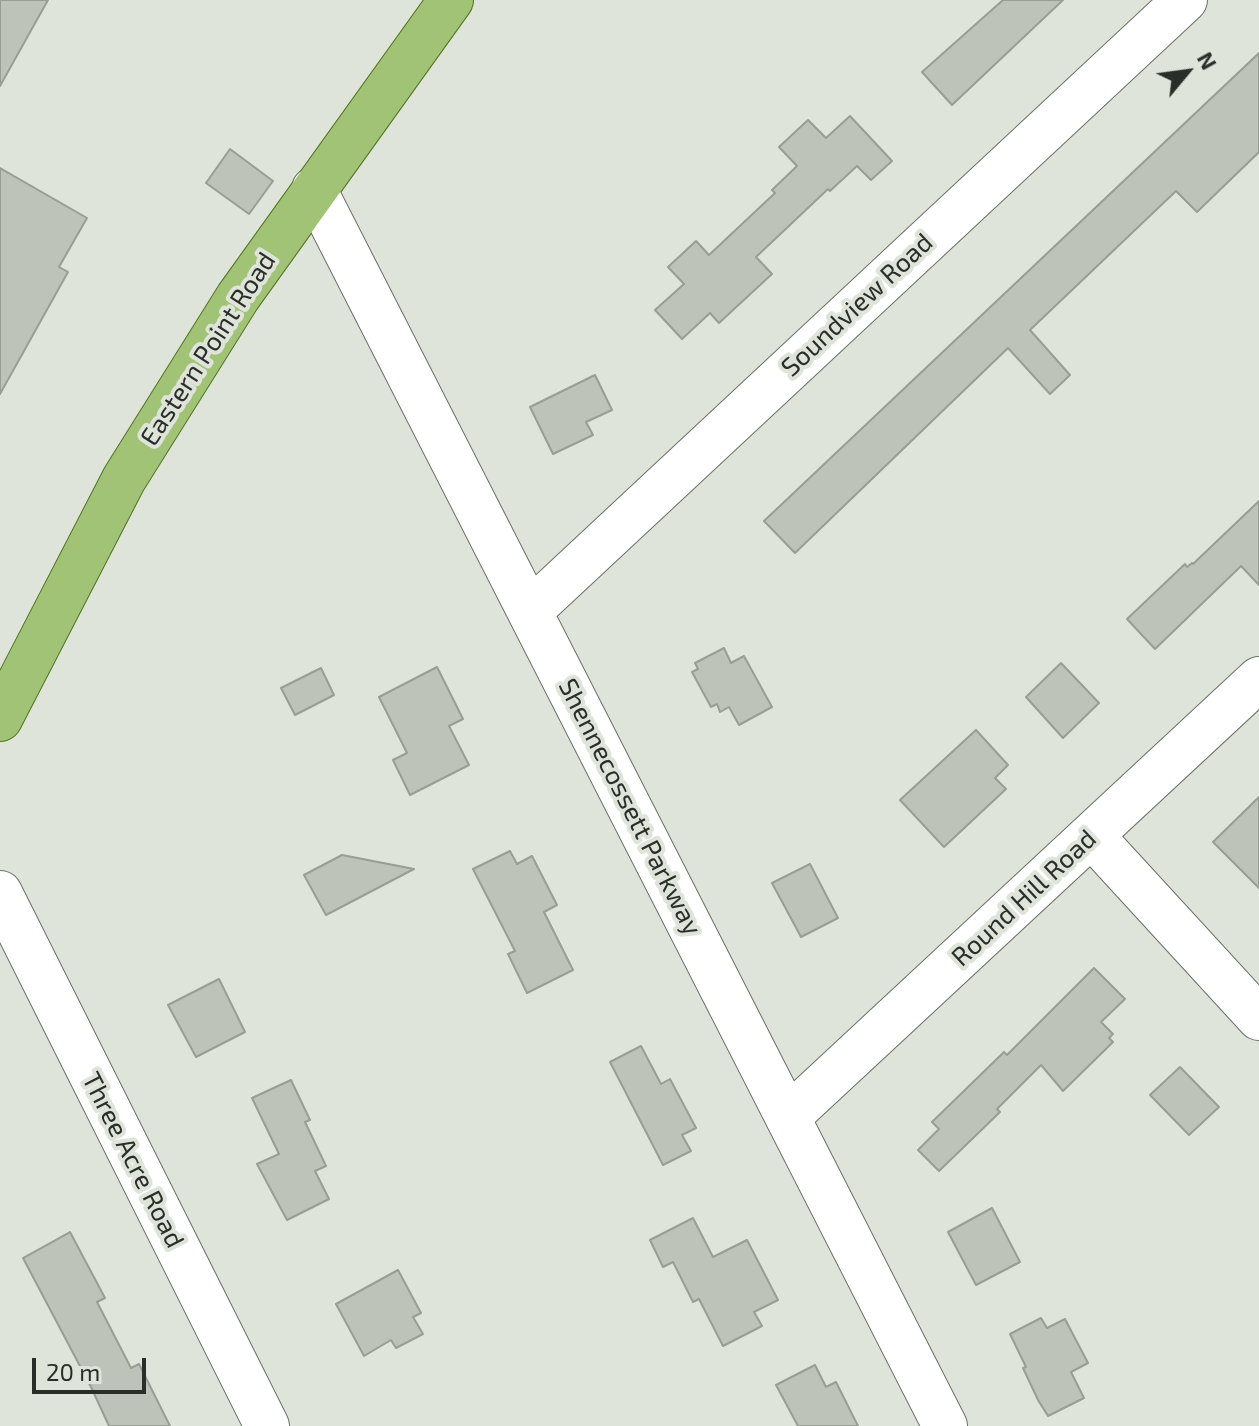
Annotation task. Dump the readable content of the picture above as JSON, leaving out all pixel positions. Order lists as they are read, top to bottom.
{
  "streets": {
    "main road": ["Eastern Point Road"],
    "street": [
      "Soundview Road",
      "Shennecossett Parkway",
      "Round Hill Road",
      "Three Acre Road"
    ]
  },
  "crossings": [
    ["Soundview Road", "Shennecossett Parkway"],
    ["Eastern Point Road", "Shennecossett Parkway"],
    ["Shennecossett Parkway", "Round Hill Road"]
  ],
  "scale_bar": "20 m",
  "north": "top right"
}
